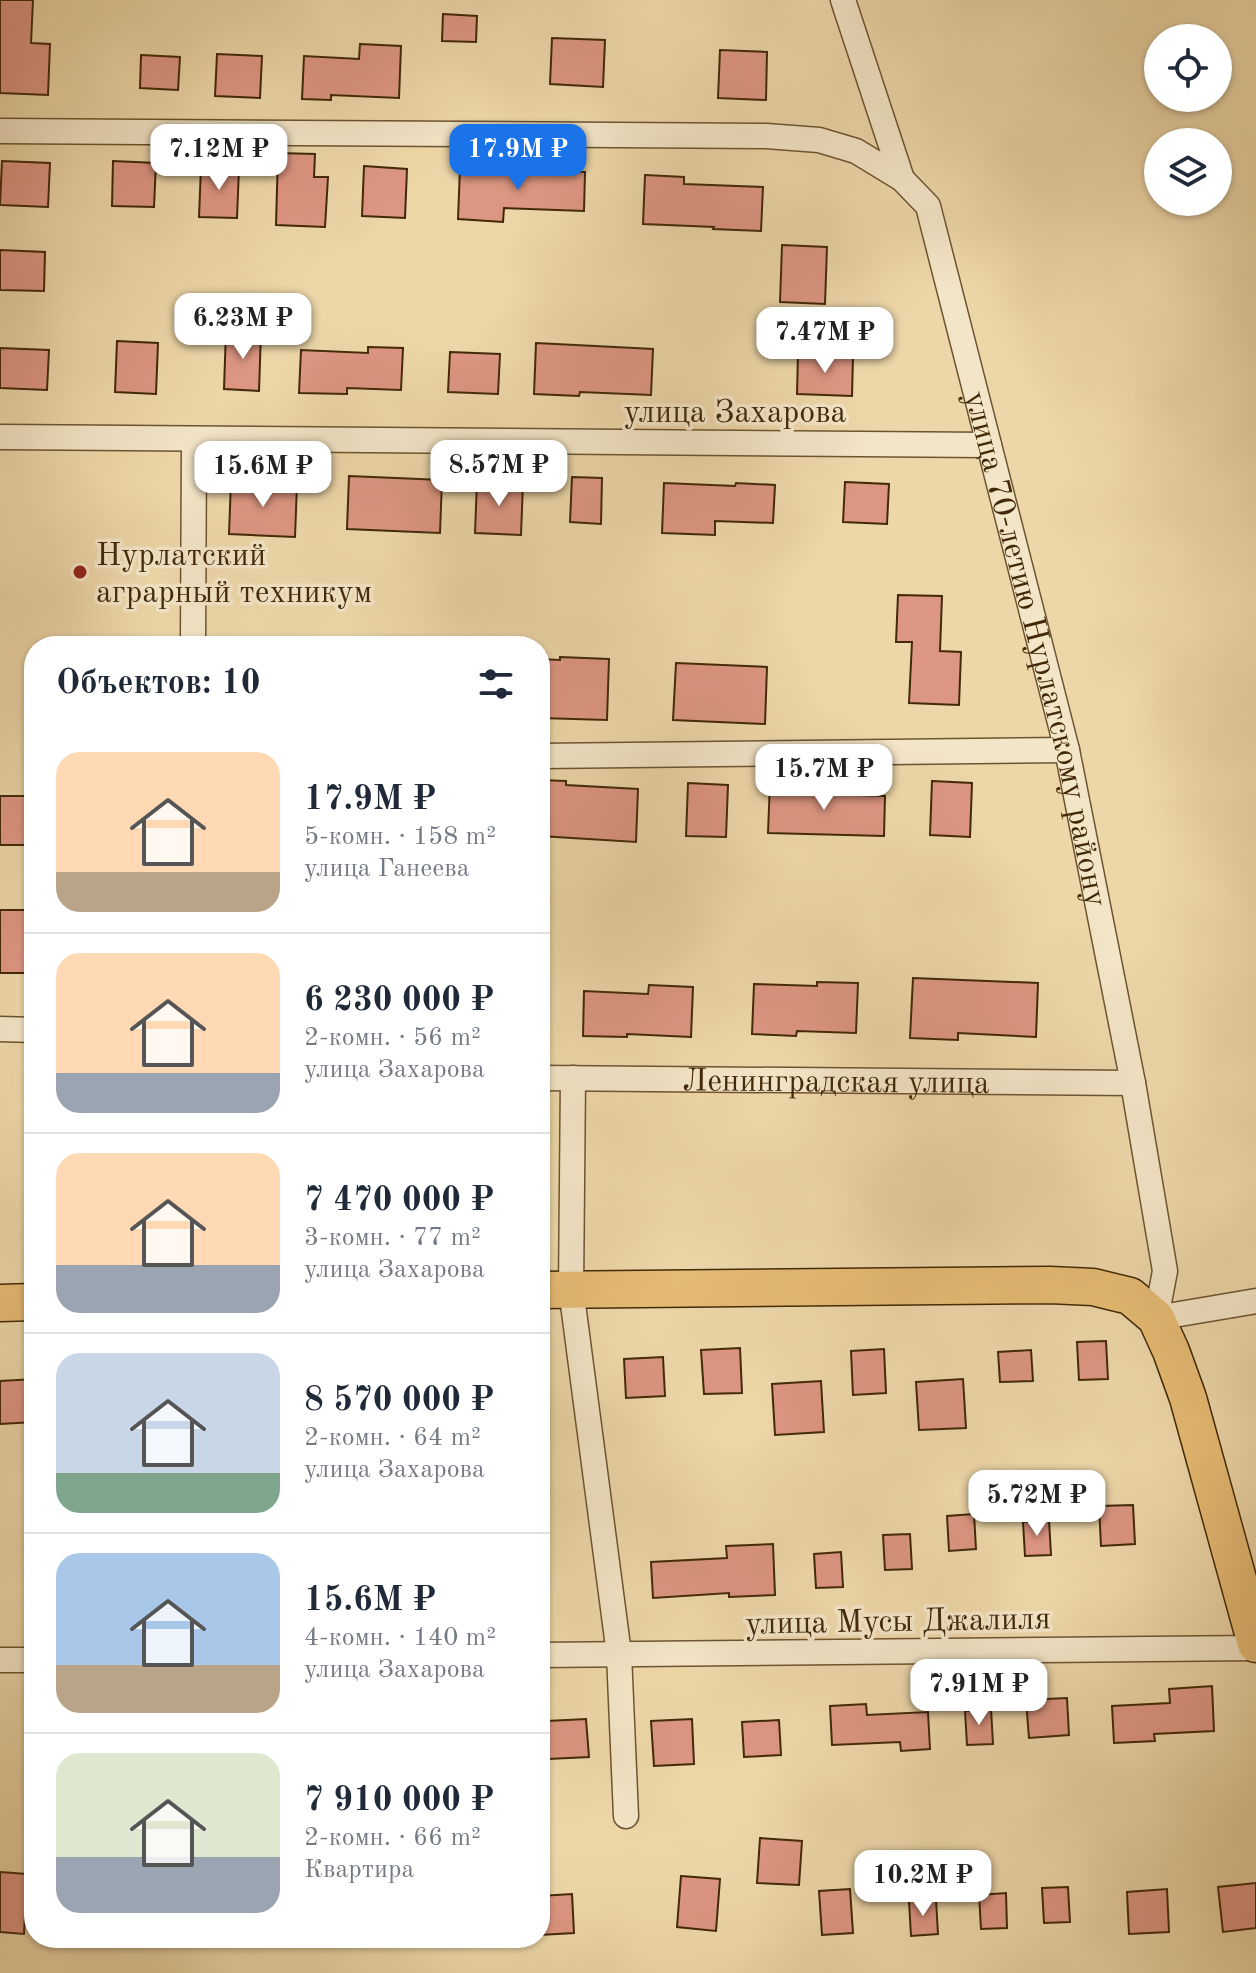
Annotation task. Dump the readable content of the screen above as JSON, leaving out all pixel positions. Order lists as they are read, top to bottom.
{
  "streets": {
    "street": [
      "улица Захарова",
      "улица 70-летию Нурлатскому району",
      "Ленинградская улица",
      "улица Мусы Джалиля"
    ]
  },
  "crossings": [
    ["улица Захарова", "улица 70-летию Нурлатскому району"],
    ["улица 70-летию Нурлатскому району", "Ленинградская улица"]
  ],
  "places": ["Нурлатский аграрный техникум"],
  "page": {
    "price": [
      "7.12M ₽",
      "17.9M ₽",
      "6.23M ₽",
      "7.47M ₽",
      "8.57M ₽",
      "15.6M ₽",
      "15.7M ₽",
      "5.72M ₽",
      "7.91M ₽",
      "10.2M ₽"
    ],
    "heading": "Объектов: 10",
    "list": [
      {
        "name": "17.9M ₽",
        "note": "5-комн. · 158 m² · улица Ганеева"
      },
      {
        "name": "6 230 000 ₽",
        "note": "2-комн. · 56 m² · улица Захарова"
      },
      {
        "name": "7 470 000 ₽",
        "note": "3-комн. · 77 m² · улица Захарова"
      },
      {
        "name": "8 570 000 ₽",
        "note": "2-комн. · 64 m² · улица Захарова"
      },
      {
        "name": "15.6M ₽",
        "note": "4-комн. · 140 m² · улица Захарова"
      },
      {
        "name": "7 910 000 ₽",
        "note": "2-комн. · 66 m² · Квартира"
      }
    ]
  }
}
